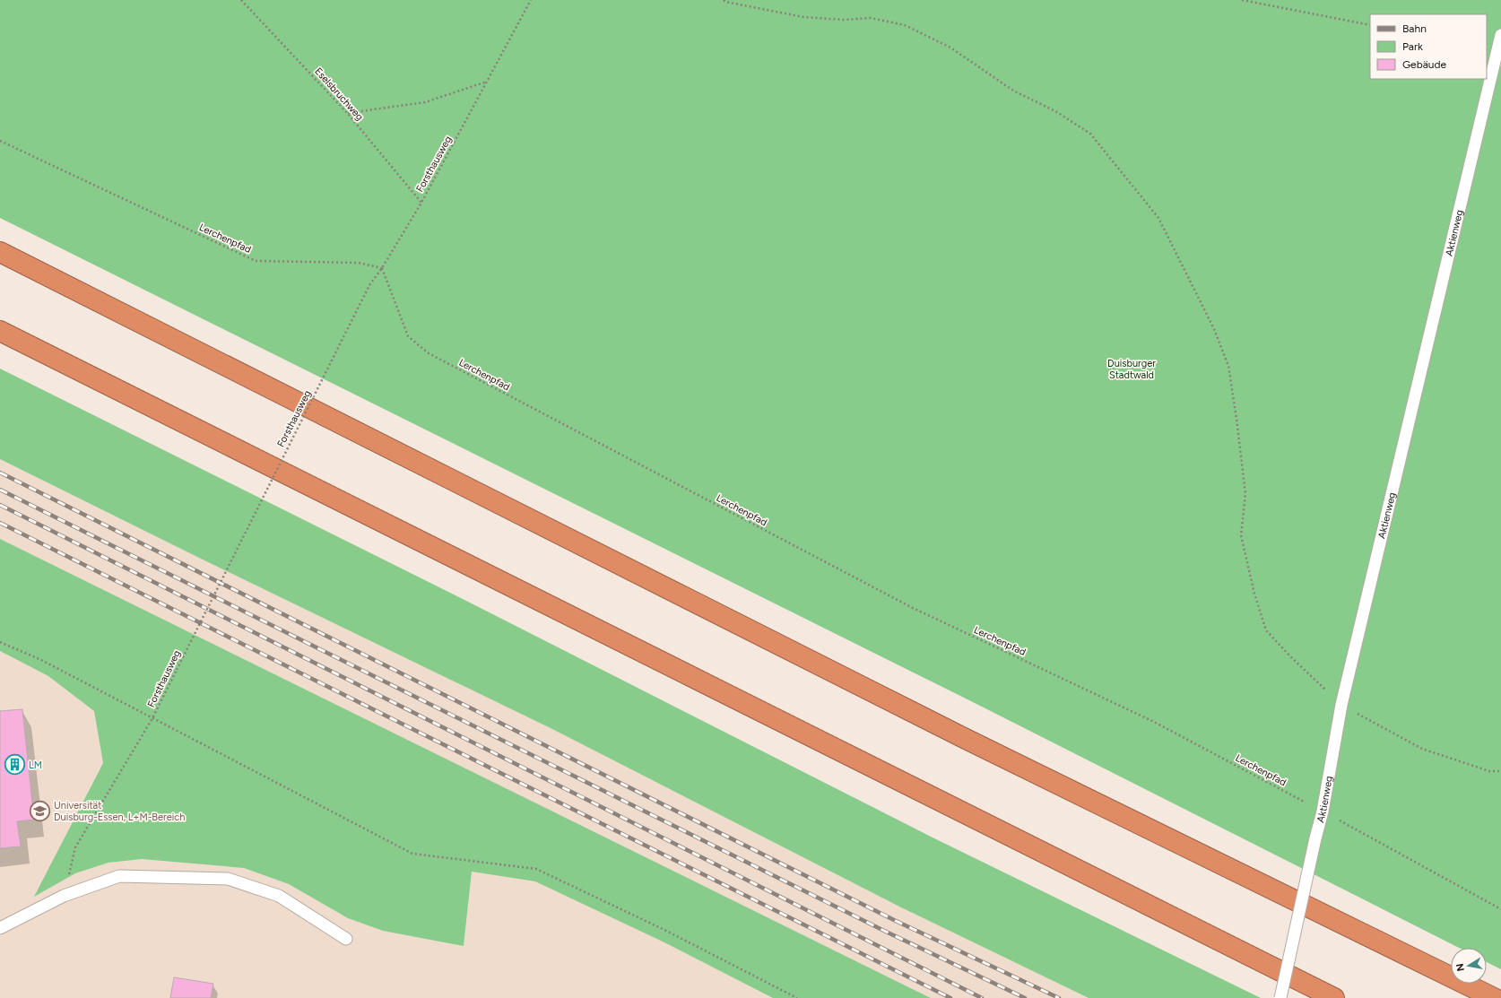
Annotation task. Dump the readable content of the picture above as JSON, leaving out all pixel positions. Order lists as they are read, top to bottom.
{
  "streets": {
    "lane": ["Aktienweg"],
    "path": ["Eselsbruchweg", "Forsthausweg", "Lerchenpfad"]
  },
  "crossings": [
    ["Eselsbruchweg", "Forsthausweg"],
    ["Forsthausweg", "Lerchenpfad"],
    ["Aktienweg", "Lerchenpfad"]
  ],
  "parks": ["Duisburger Stadtwald"],
  "places": {
    "building": ["LM"],
    "school or university": ["Universität Duisburg-Essen, L+M-Bereich"]
  },
  "legend": ["Bahn", "Park", "Gebäude"],
  "north": "left"
}
